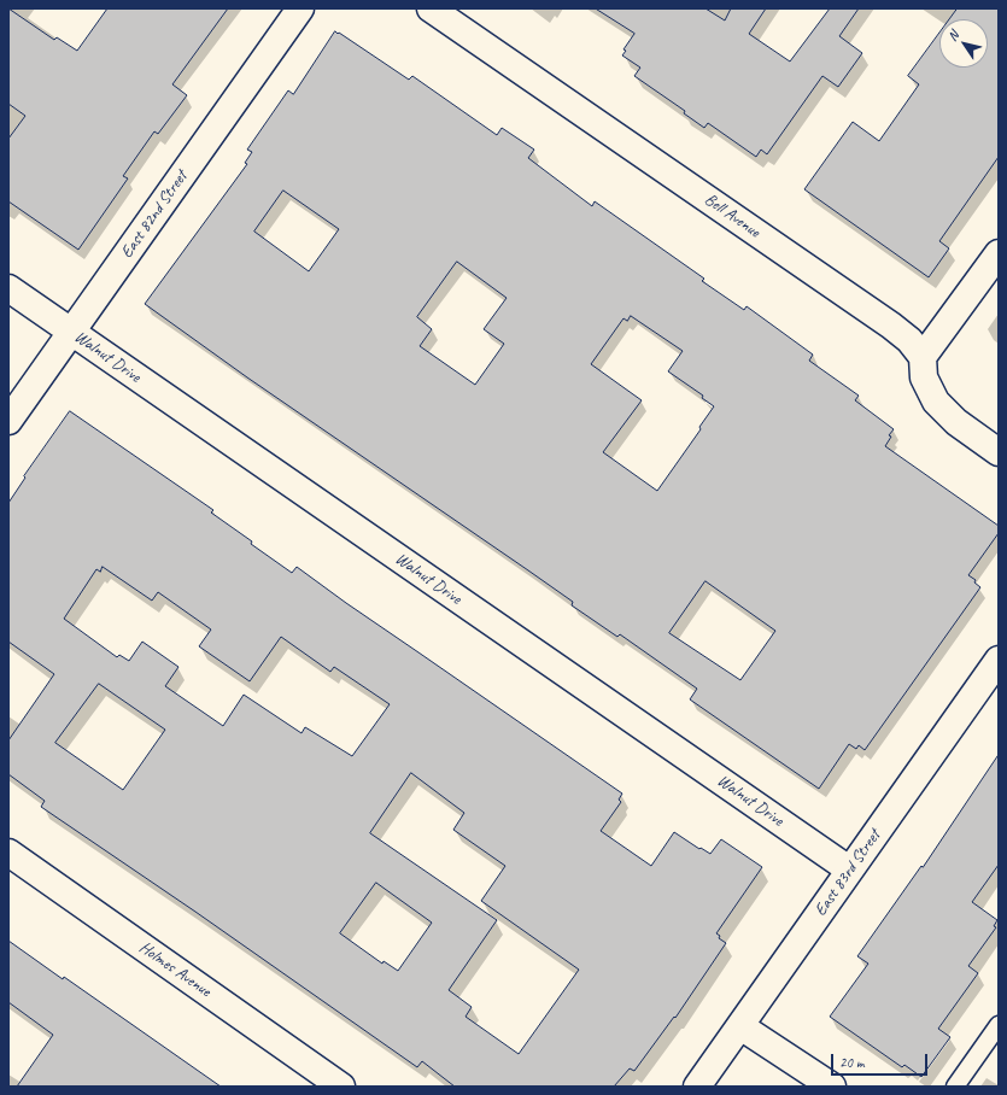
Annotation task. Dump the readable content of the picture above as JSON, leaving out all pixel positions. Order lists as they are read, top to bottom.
{
  "streets": {
    "street": [
      "East 82nd Street",
      "Bell Avenue",
      "Walnut Drive",
      "East 83rd Street",
      "Holmes Avenue"
    ]
  },
  "crossings": [
    ["East 82nd Street", "Walnut Drive"],
    ["Walnut Drive", "East 83rd Street"]
  ],
  "scale_bar": "20 m",
  "north": "top left"
}
